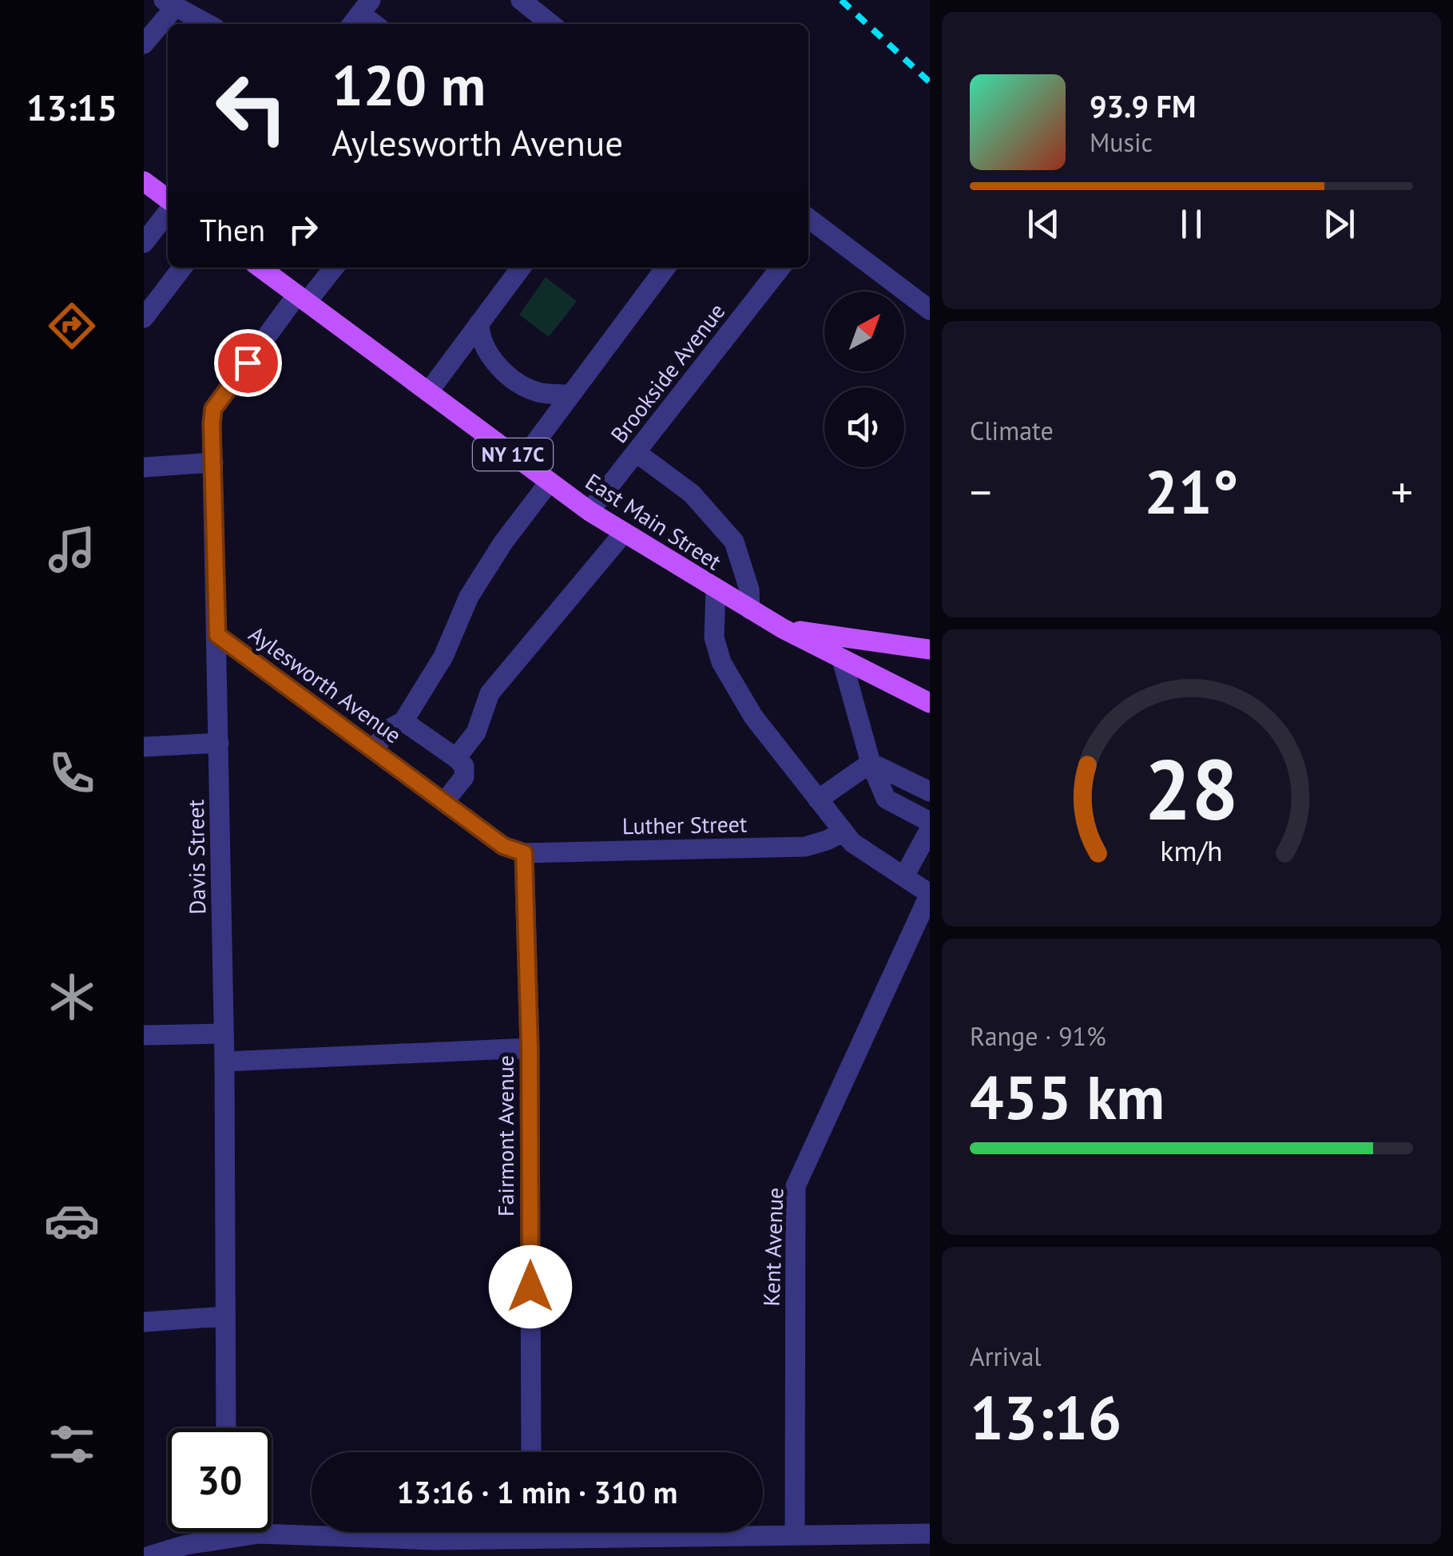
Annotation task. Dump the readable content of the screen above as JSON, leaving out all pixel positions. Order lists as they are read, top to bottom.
{
  "streets": {
    "main road": ["NY 17C", "East Main Street"],
    "street": [
      "Brookside Avenue",
      "Aylesworth Avenue",
      "Luther Street",
      "Davis Street",
      "Fairmont Avenue",
      "Kent Avenue"
    ]
  },
  "crossings": [
    ["Brookside Avenue", "East Main Street"],
    ["East Main Street", "Davis Street"],
    ["East Main Street", "Kent Avenue"],
    ["Aylesworth Avenue", "Luther Street"],
    ["Aylesworth Avenue", "Davis Street"],
    ["Aylesworth Avenue", "Fairmont Avenue"],
    ["Luther Street", "Fairmont Avenue"],
    ["Luther Street", "Kent Avenue"]
  ],
  "north": "top right",
  "page": {
    "tabs": "13:15",
    "turn": ["120 m", "Aylesworth Avenue"],
    "song": ["93.9 FM", "Music"],
    "then": "Then",
    "tile": [
      "Climate",
      ["Range · 91%", "455 km"],
      ["Arrival", "13:16"]
    ],
    "heat": ["−", "21°", "+"],
    "limit": "30",
    "trip": "13:16 · 1 min · 310 m",
    "gauge": ["28", "km/h"]
  }
}
